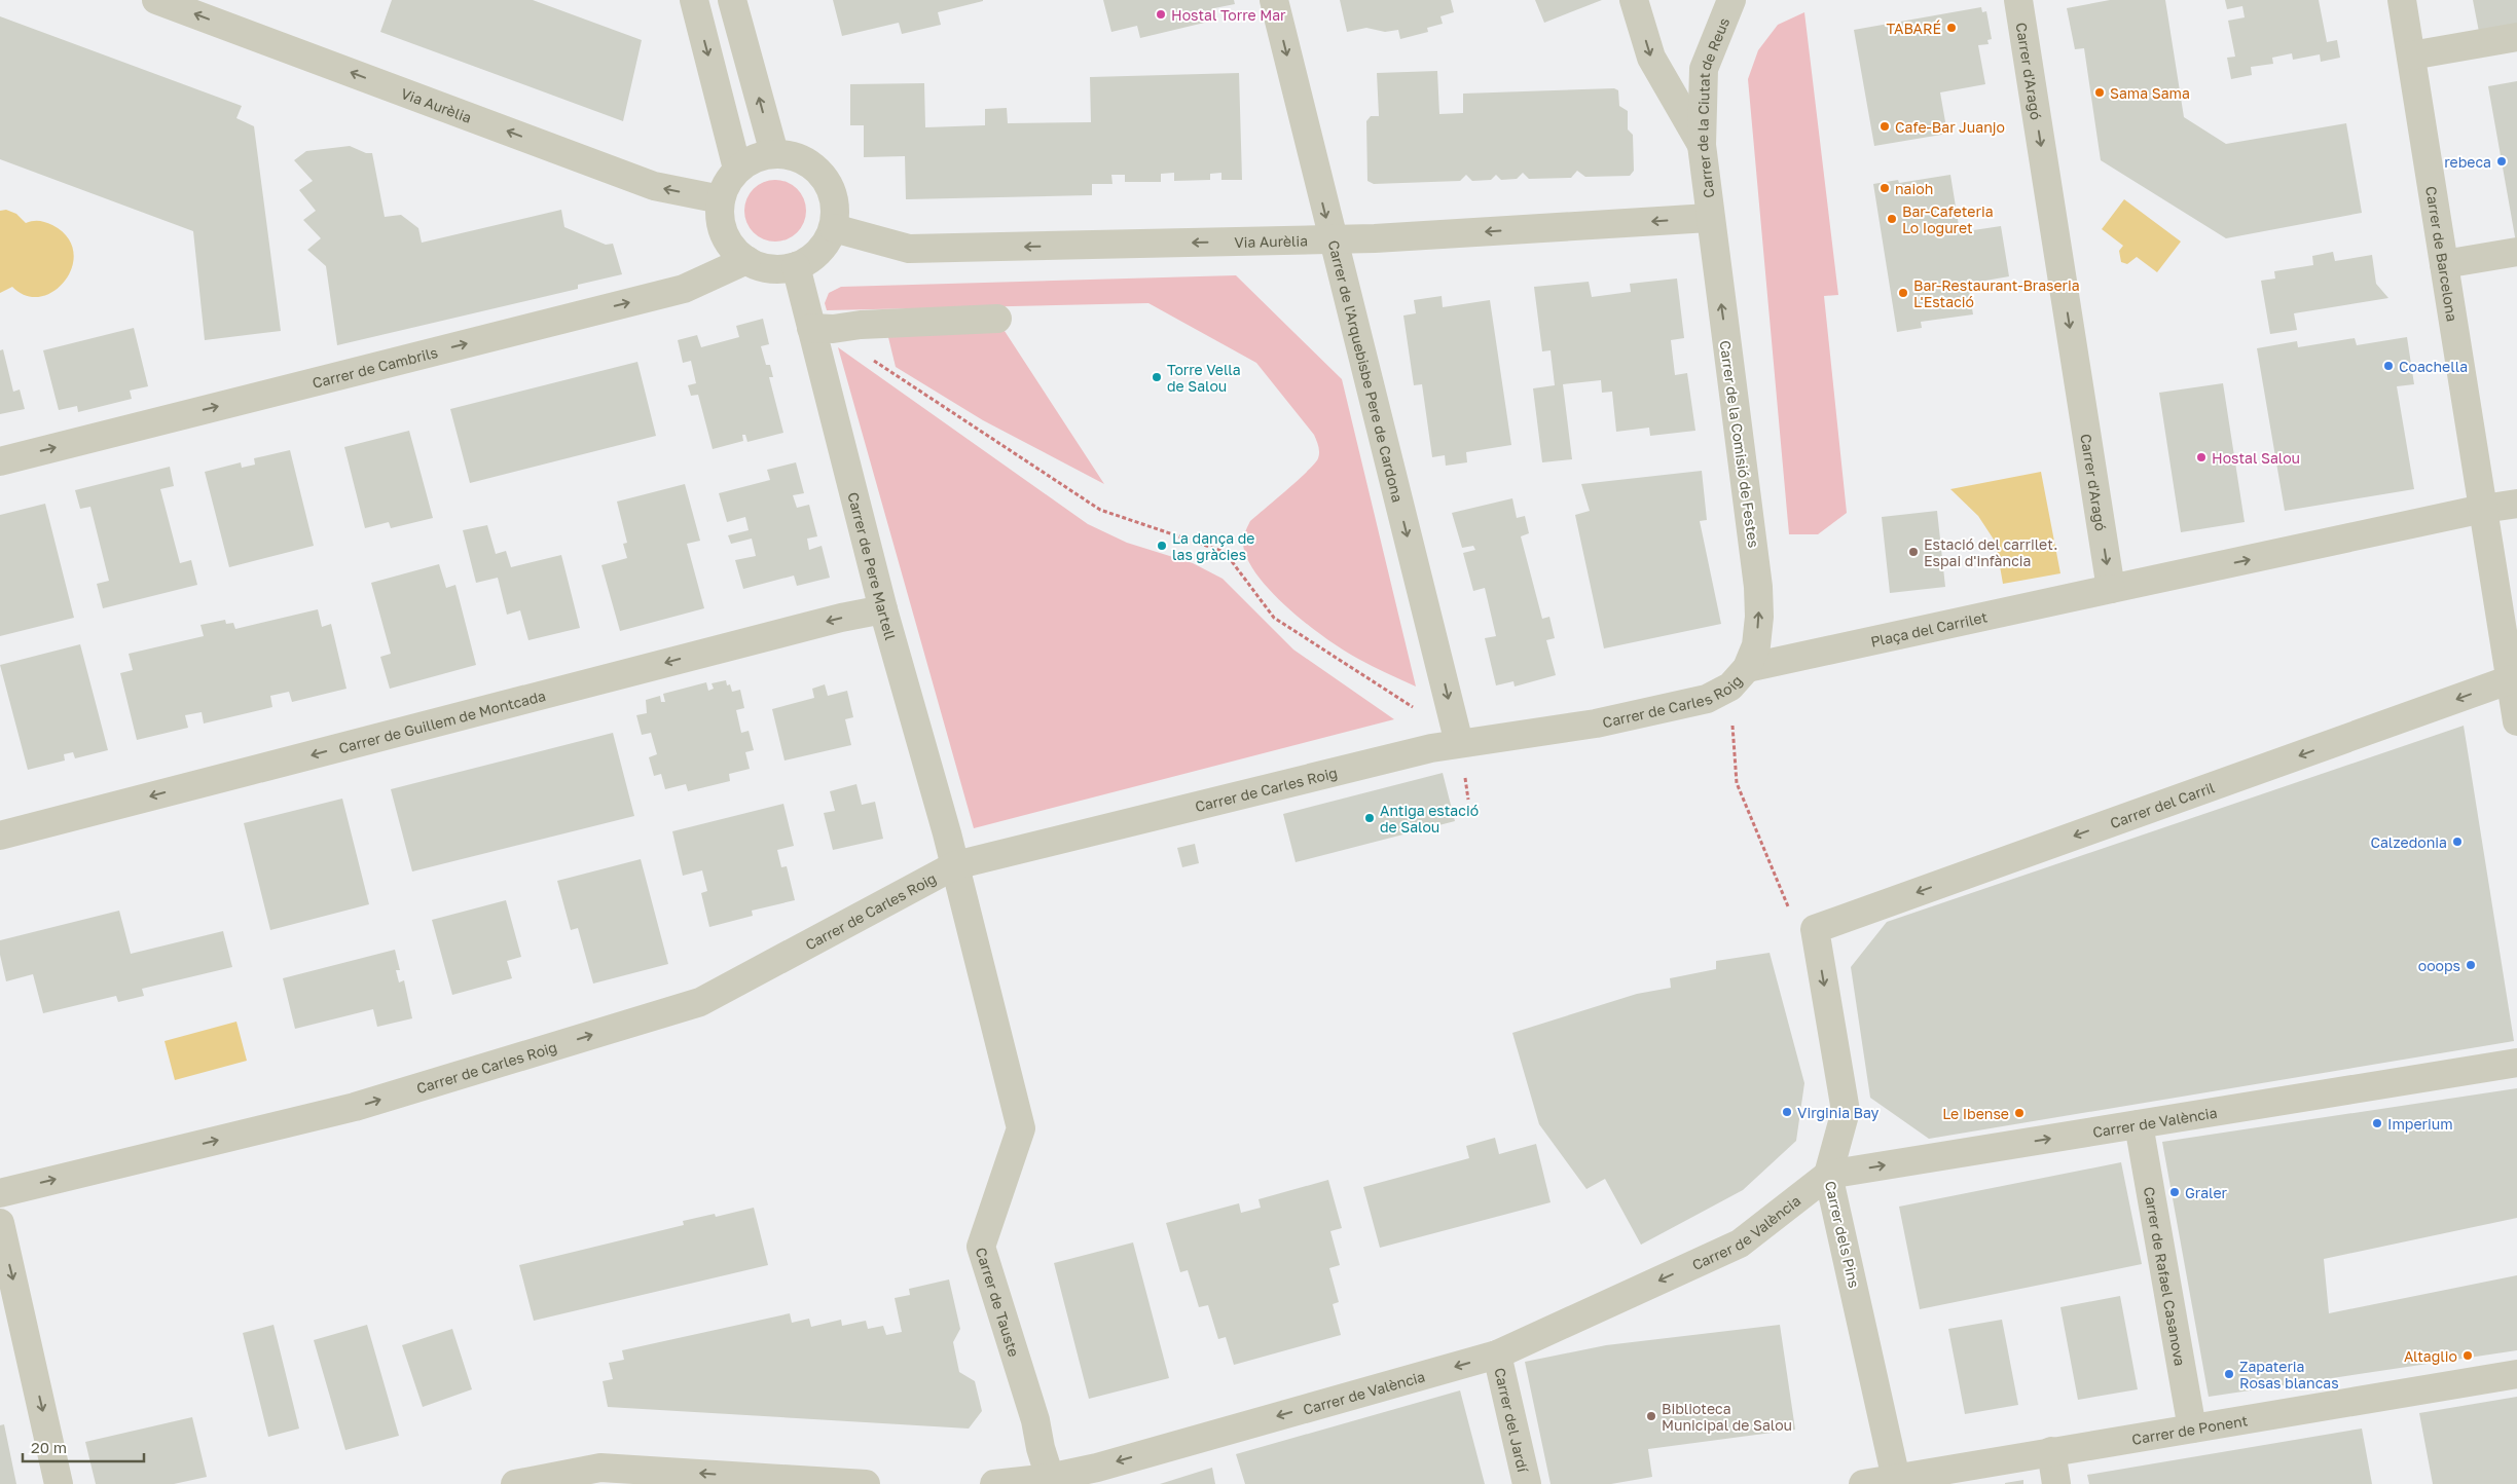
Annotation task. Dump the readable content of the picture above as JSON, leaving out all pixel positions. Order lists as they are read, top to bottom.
{
  "streets": {
    "street": [
      "Carrer d'Aragó",
      "Via Aurèlia",
      "Carrer de la Ciutat de Reus",
      "Carrer de Barcelona",
      "Carrer de Cambrils",
      "Carrer de l'Arquebisbe Pere de Cardona",
      "Carrer de la Comisió de Festes",
      "Carrer de Pere Martell",
      "Plaça del Carrilet",
      "Carrer de Carles Roig",
      "Carrer de Guillem de Montcada",
      "Carrer del Carril",
      "Carrer de València",
      "Carrer dels Pins",
      "Carrer de Rafael Casanova",
      "Carrer de Tauste",
      "Carrer del Jardí",
      "Carrer de Ponent"
    ]
  },
  "crossings": [
    ["Carrer d'Aragó", "Plaça del Carrilet"],
    ["Via Aurèlia", "Carrer de la Ciutat de Reus"],
    ["Via Aurèlia", "Carrer de Cambrils"],
    ["Via Aurèlia", "Carrer de l'Arquebisbe Pere de Cardona"],
    ["Via Aurèlia", "Carrer de la Comisió de Festes"],
    ["Via Aurèlia", "Carrer de Pere Martell"],
    ["Carrer de la Ciutat de Reus", "Carrer de la Comisió de Festes"],
    ["Carrer de Barcelona", "Carrer del Carril"],
    ["Carrer de Cambrils", "Carrer de Pere Martell"],
    ["Carrer de l'Arquebisbe Pere de Cardona", "Carrer de Carles Roig"],
    ["Carrer de la Comisió de Festes", "Plaça del Carrilet"],
    ["Carrer de la Comisió de Festes", "Carrer de Carles Roig"],
    ["Carrer de Pere Martell", "Carrer de Carles Roig"],
    ["Carrer de Pere Martell", "Carrer de Guillem de Montcada"],
    ["Carrer de Pere Martell", "Carrer de Tauste"],
    ["Plaça del Carrilet", "Carrer de Carles Roig"],
    ["Carrer del Carril", "Carrer dels Pins"],
    ["Carrer de València", "Carrer dels Pins"],
    ["Carrer de València", "Carrer de Rafael Casanova"],
    ["Carrer de València", "Carrer de Tauste"],
    ["Carrer de València", "Carrer del Jardí"],
    ["Carrer dels Pins", "Carrer de Ponent"],
    ["Carrer de Rafael Casanova", "Carrer de Ponent"]
  ],
  "one_way": [
    "Carrer d'Aragó",
    "Via Aurèlia",
    "Carrer de Cambrils",
    "Carrer de l'Arquebisbe Pere de Cardona",
    "Carrer de la Comisió de Festes",
    "Carrer de Carles Roig",
    "Carrer de Guillem de Montcada",
    "Carrer dels Pins"
  ],
  "places": [
    "Hostal Torre Mar",
    "TABARÉ",
    "Sama Sama",
    "Cafe-Bar Juanjo",
    "rebeca",
    "naioh",
    "Bar-Cafeteria Lo Ioguret",
    "Bar-Restaurant-Braseria L'Estació",
    "Coachella",
    "Torre Vella de Salou",
    "Hostal Salou",
    "La dança de las gràcies",
    "Estació del carrilet. Espai d'infància",
    "Antiga estació de Salou",
    "Calzedonia",
    "ooops",
    "Virginia Bay",
    "Le Ibense",
    "Imperium",
    "Graler",
    "Altaglio",
    "Zapateria Rosas blancas",
    "Biblioteca Municipal de Salou"
  ],
  "scale_bar": "20 m"
}
